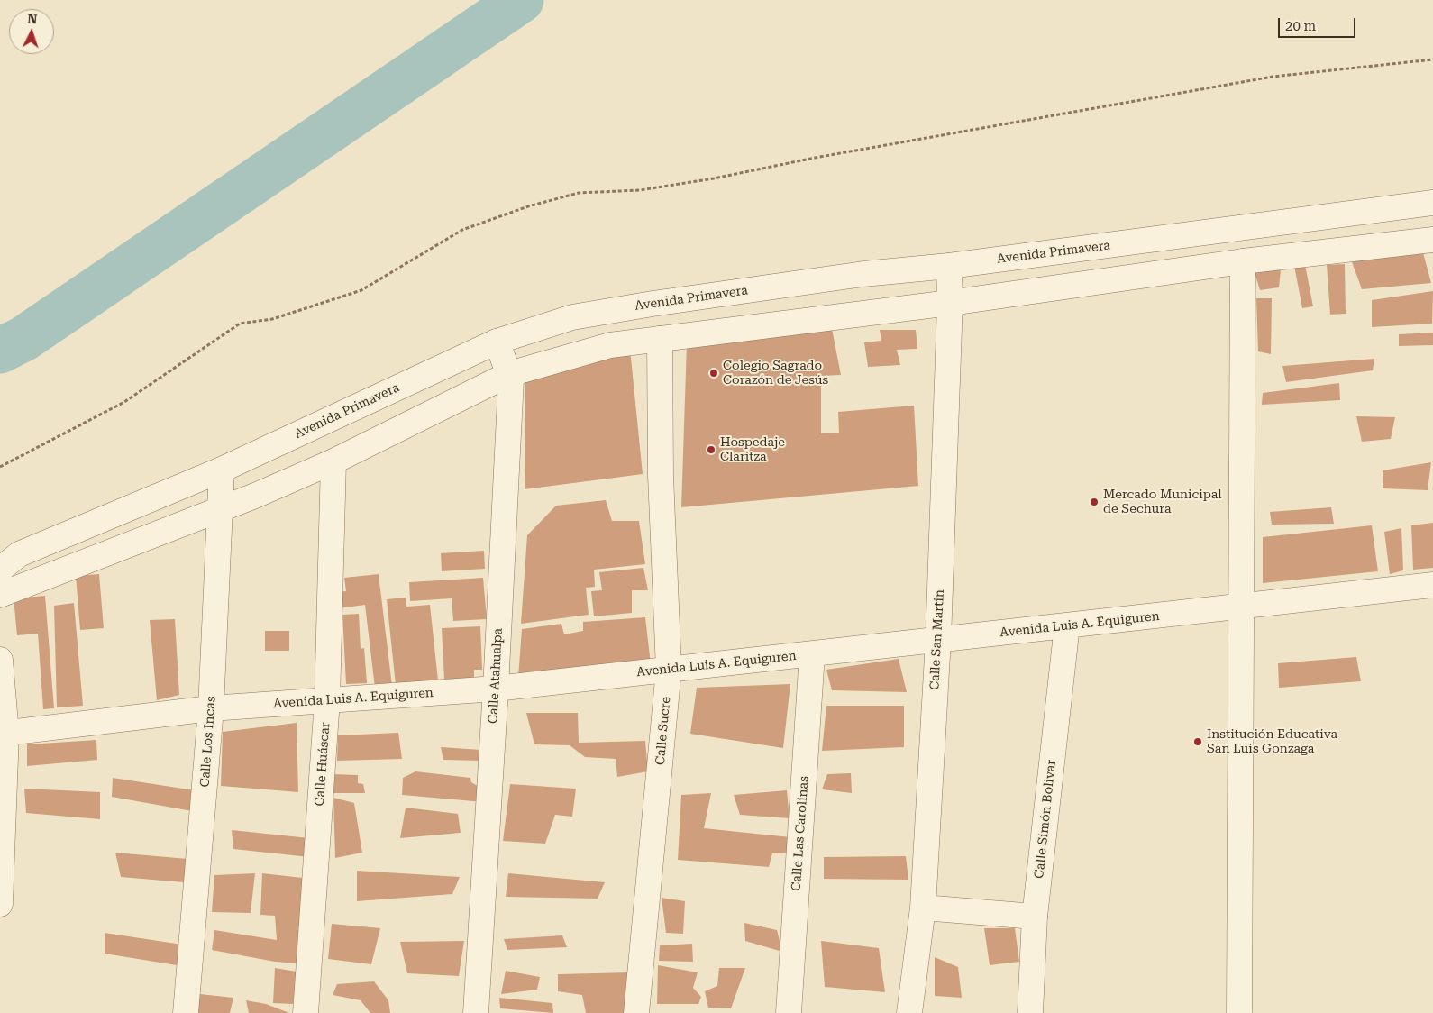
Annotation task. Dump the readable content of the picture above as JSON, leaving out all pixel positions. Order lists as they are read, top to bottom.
{
  "streets": {
    "street": [
      "Avenida Primavera",
      "Avenida Luis A. Equiguren",
      "Calle San Martin",
      "Calle Atahualpa",
      "Calle Sucre",
      "Calle Los Incas",
      "Calle Huáscar",
      "Calle Simón Bolivar",
      "Calle Las Carolinas"
    ]
  },
  "crossings": [
    ["Avenida Primavera", "Calle San Martin"],
    ["Avenida Primavera", "Calle Atahualpa"],
    ["Avenida Primavera", "Calle Los Incas"],
    ["Avenida Luis A. Equiguren", "Calle San Martin"],
    ["Avenida Luis A. Equiguren", "Calle Atahualpa"],
    ["Avenida Luis A. Equiguren", "Calle Sucre"],
    ["Avenida Luis A. Equiguren", "Calle Los Incas"],
    ["Avenida Luis A. Equiguren", "Calle Huáscar"],
    ["Avenida Luis A. Equiguren", "Calle Simón Bolivar"],
    ["Avenida Luis A. Equiguren", "Calle Las Carolinas"]
  ],
  "places": [
    "Colegio Sagrado Corazón de Jesús",
    "Hospedaje Claritza",
    "Mercado Municipal de Sechura",
    "Institución Educativa San Luis Gonzaga"
  ],
  "scale_bar": "20 m",
  "north": "top"
}
